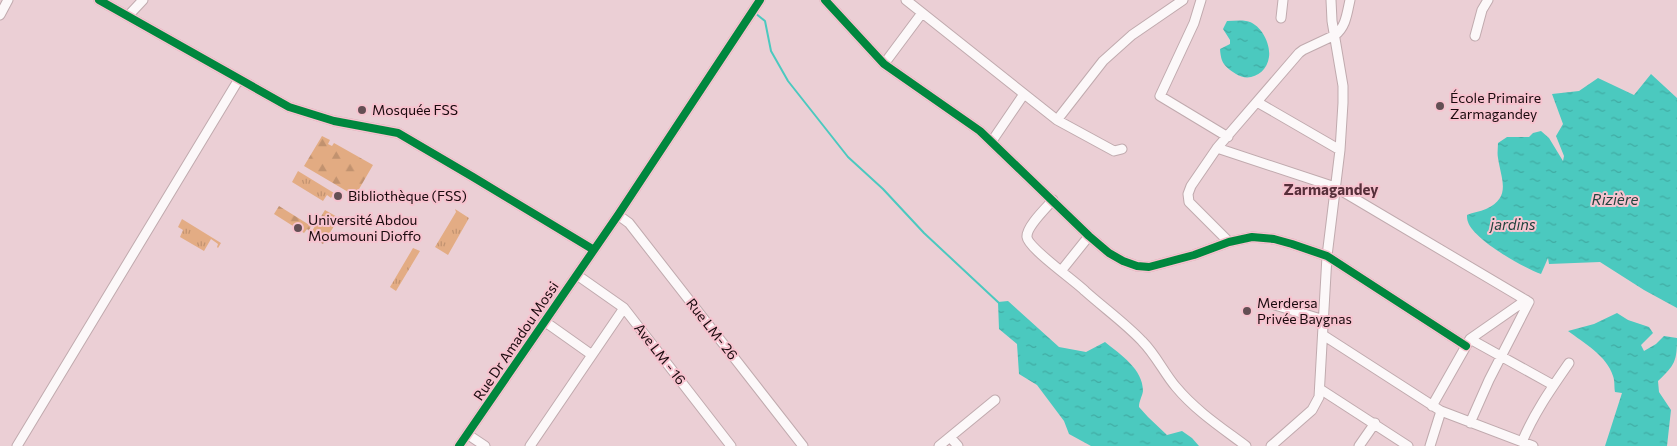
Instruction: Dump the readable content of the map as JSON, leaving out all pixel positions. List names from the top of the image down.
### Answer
{
  "streets": {
    "street": ["Rue LM- 26", "Rue Dr Amadou Mossi", "Ave LM - 16"]
  },
  "crossings": [
    ["Rue LM- 26", "Rue Dr Amadou Mossi"],
    ["Rue Dr Amadou Mossi", "Ave LM - 16"]
  ],
  "districts": ["Zarmagandey"],
  "water": ["Rizière", "jardins"],
  "places": [
    "École Primaire Zarmagandey",
    "Mosquée FSS",
    "Bibliothèque (FSS)",
    "Université Abdou Moumouni Dioffo",
    "Merdersa Privée Baygnas"
  ]
}
